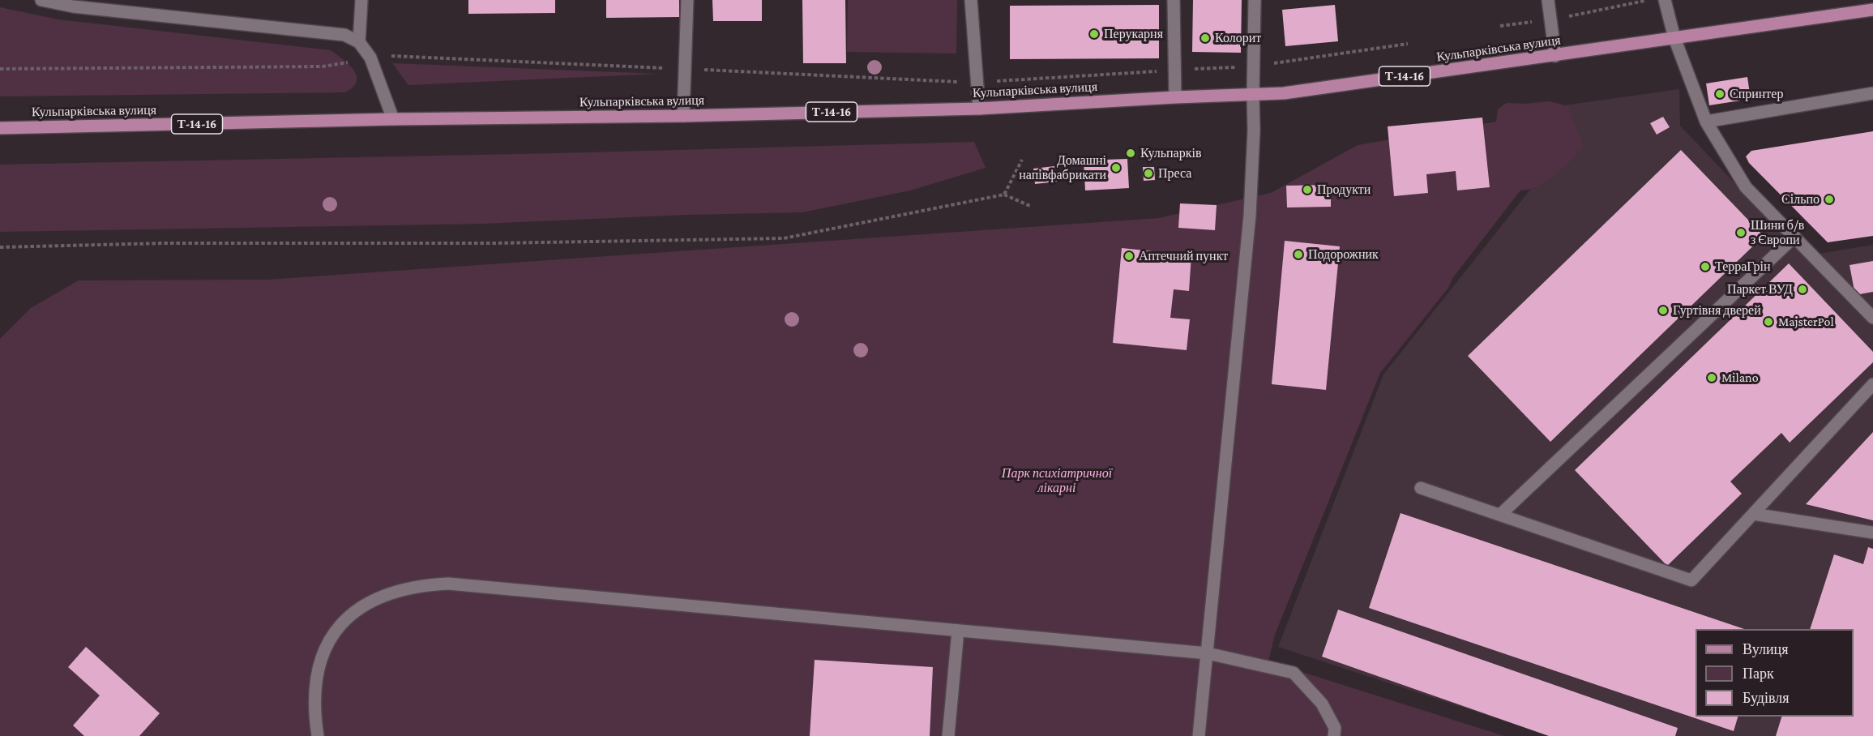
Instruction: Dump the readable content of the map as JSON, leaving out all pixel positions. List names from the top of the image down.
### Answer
{
  "streets": {
    "main road": ["Кульпарківська вулиця", "Т-14-16"]
  },
  "parks": ["Парк психіатричної лікарні"],
  "places": [
    "Перукарня",
    "Колорит",
    "Спринтер",
    "Кульпарків",
    "Домашні напівфабрикати",
    "Преса",
    "Продукти",
    "Сільпо",
    "Шини б/в з Європи",
    "Подорожник",
    "Аптечний пункт",
    "ТерраГрін",
    "Паркет ВУД",
    "Гуртівня дверей",
    "MajsterPol",
    "Milano"
  ],
  "legend": ["Вулиця", "Парк", "Будівля"]
}
